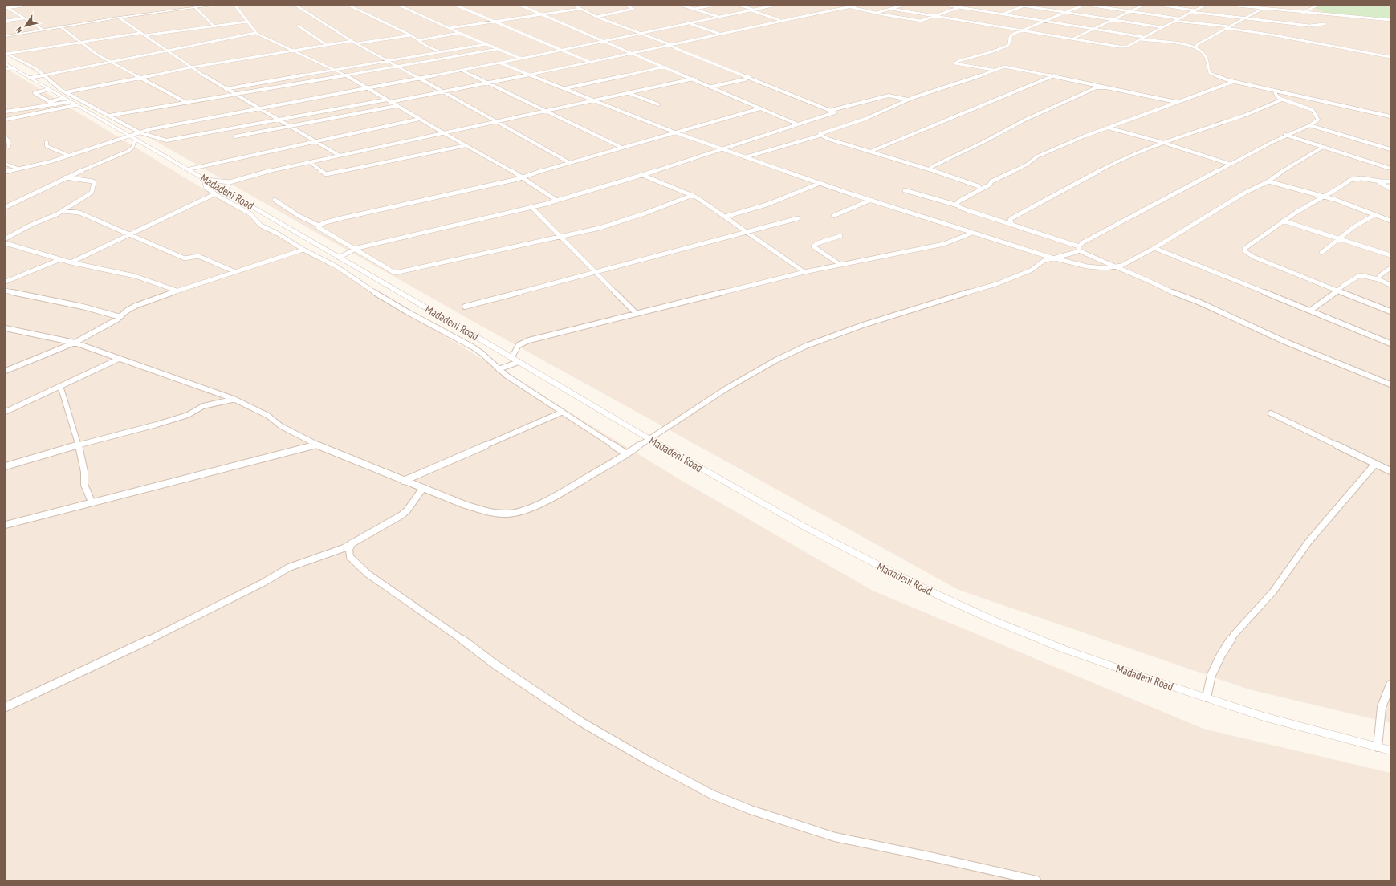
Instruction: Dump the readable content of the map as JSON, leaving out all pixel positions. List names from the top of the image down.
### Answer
{
  "streets": {
    "street": ["Madadeni Road"]
  },
  "north": "bottom left"
}
